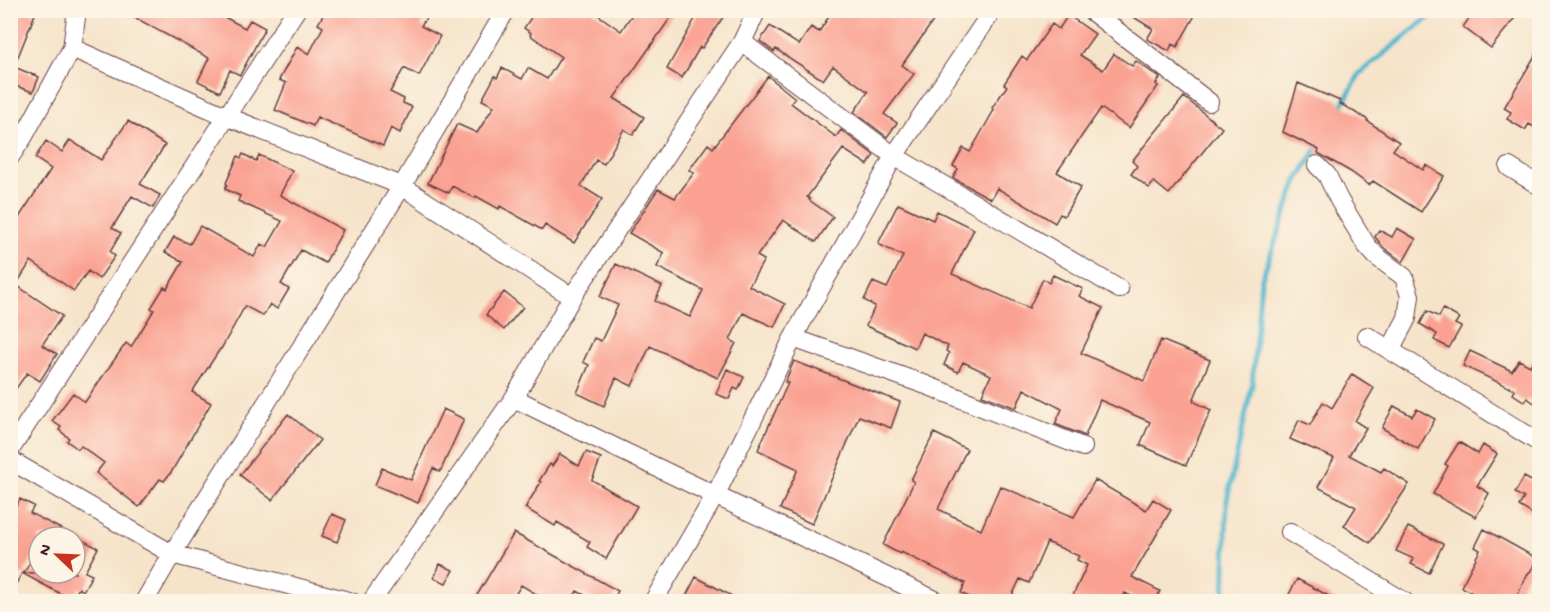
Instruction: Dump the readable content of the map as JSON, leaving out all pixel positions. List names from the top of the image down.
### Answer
{
  "north": "top left"
}
